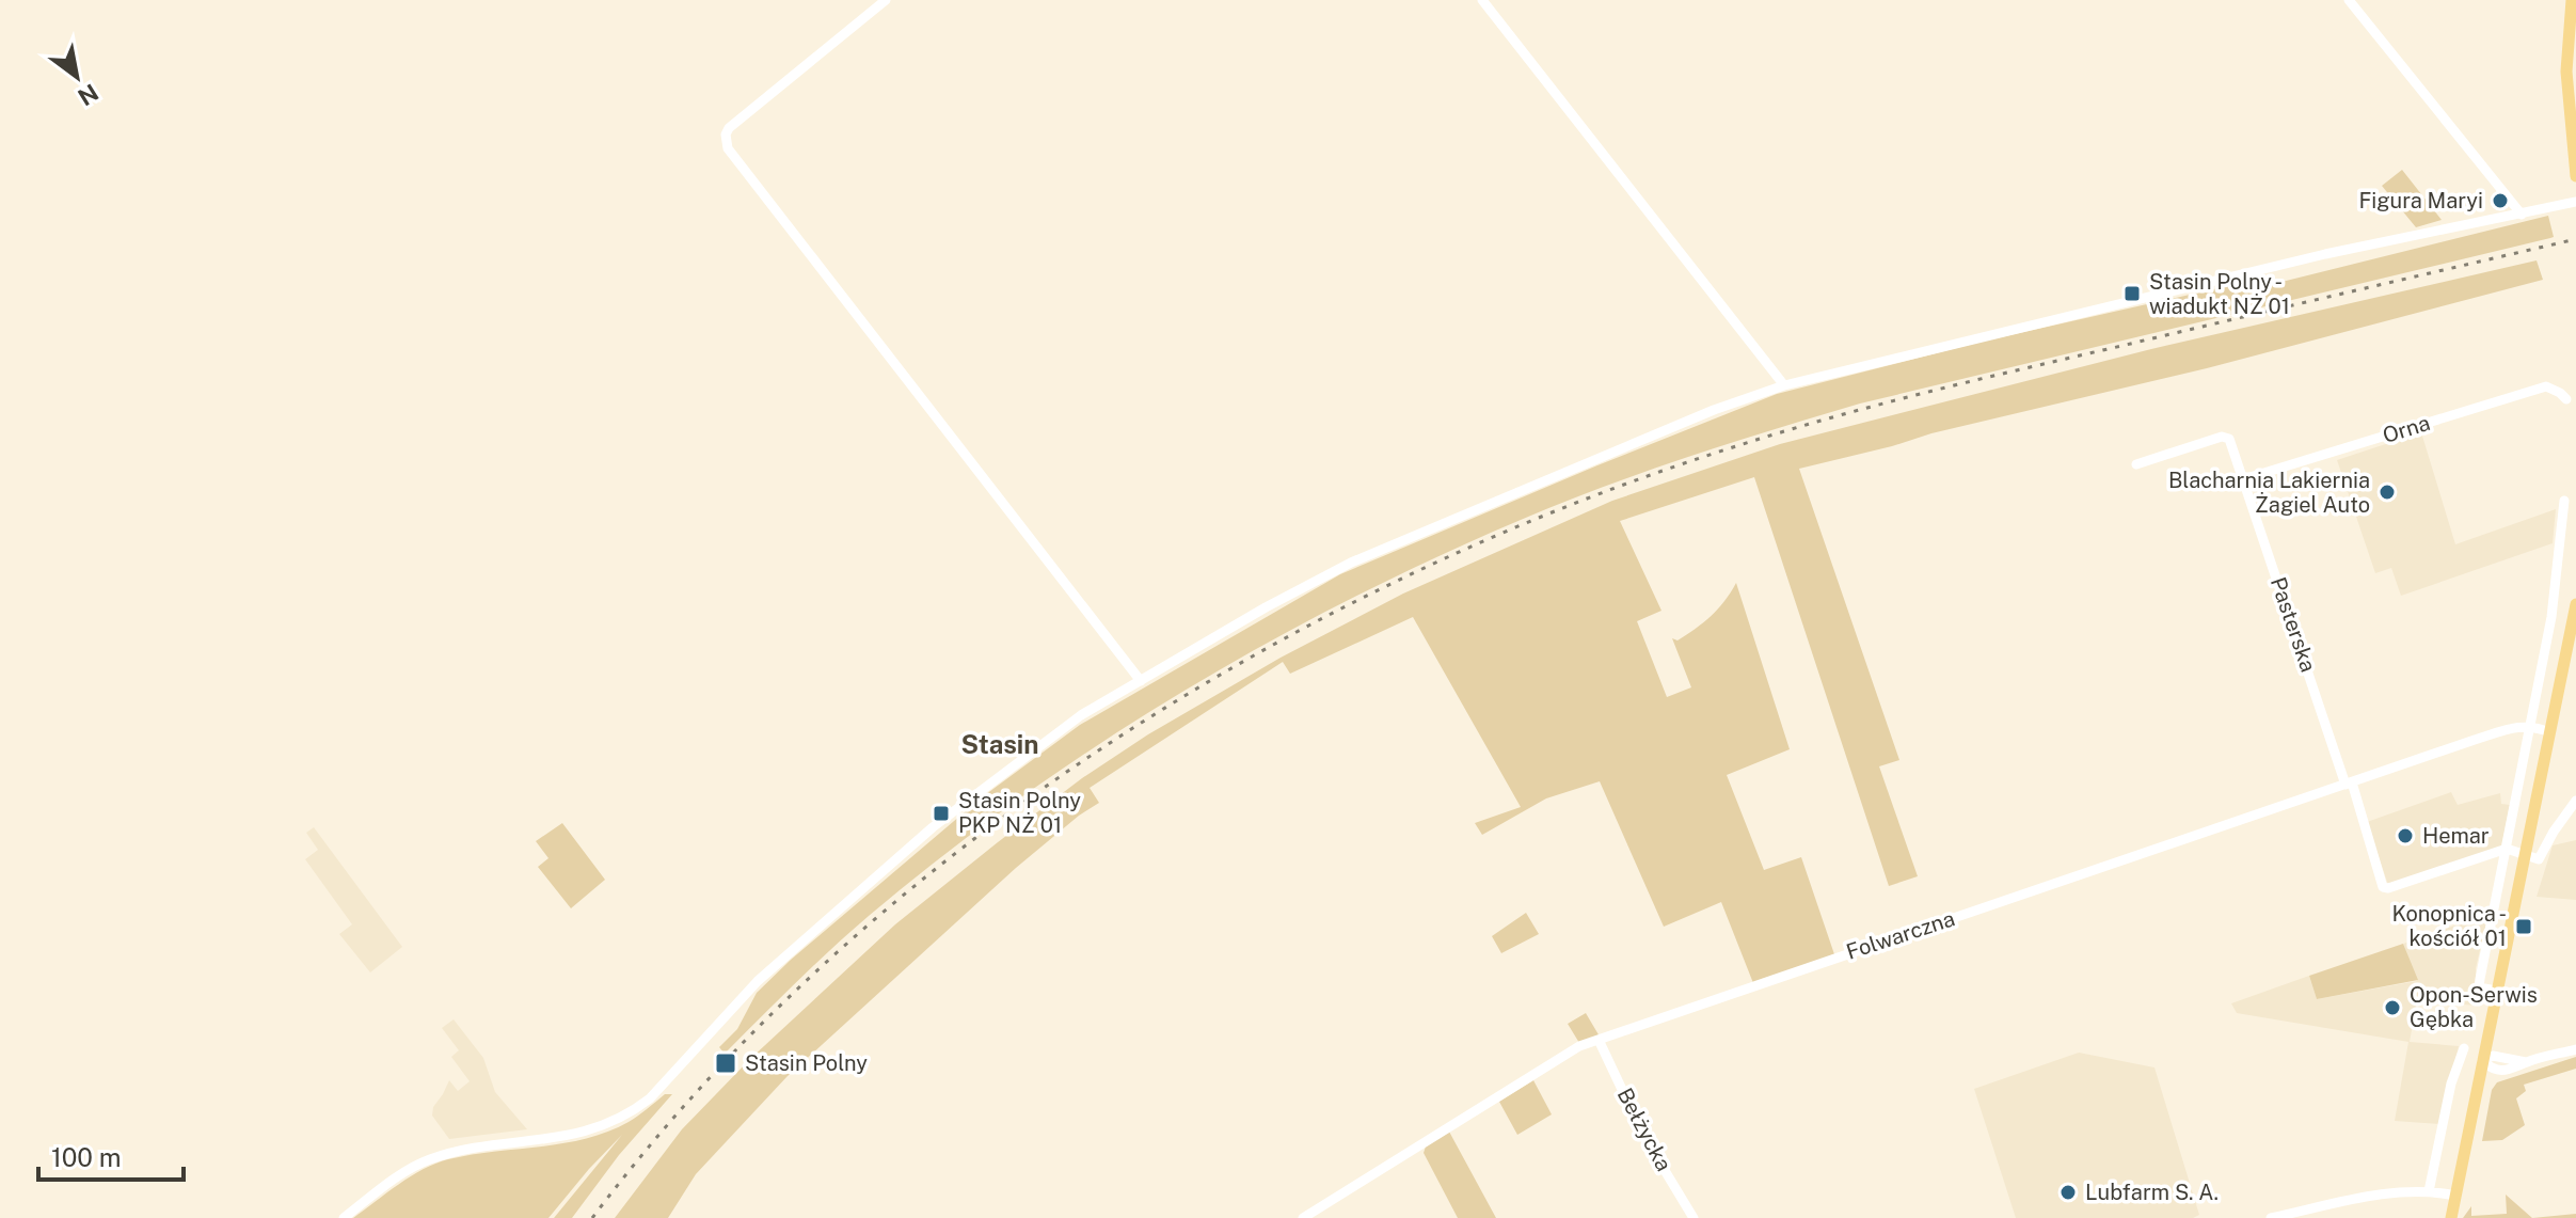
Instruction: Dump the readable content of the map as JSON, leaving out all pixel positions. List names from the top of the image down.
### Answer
{
  "streets": {
    "street": [
      "Orna",
      "Pasterska",
      "Folwarczna",
      "Bełżycka"
    ]
  },
  "crossings": [
    ["Orna", "Pasterska"],
    ["Pasterska", "Folwarczna"],
    ["Folwarczna", "Bełżycka"]
  ],
  "districts": ["Stasin"],
  "places": {
    "other": [
      "Figura Maryi",
      "Blacharnia Lakiernia Żagiel Auto",
      "Hemar",
      "Opon-Serwis Gębka",
      "Lubfarm S. A."
    ],
    "transit": [
      "Stasin Polny - wiadukt NŻ 01",
      "Stasin Polny PKP NŻ 01",
      "Konopnica - kościół 01",
      "Stasin Polny"
    ]
  },
  "scale_bar": "100 m",
  "north": "bottom right"
}
